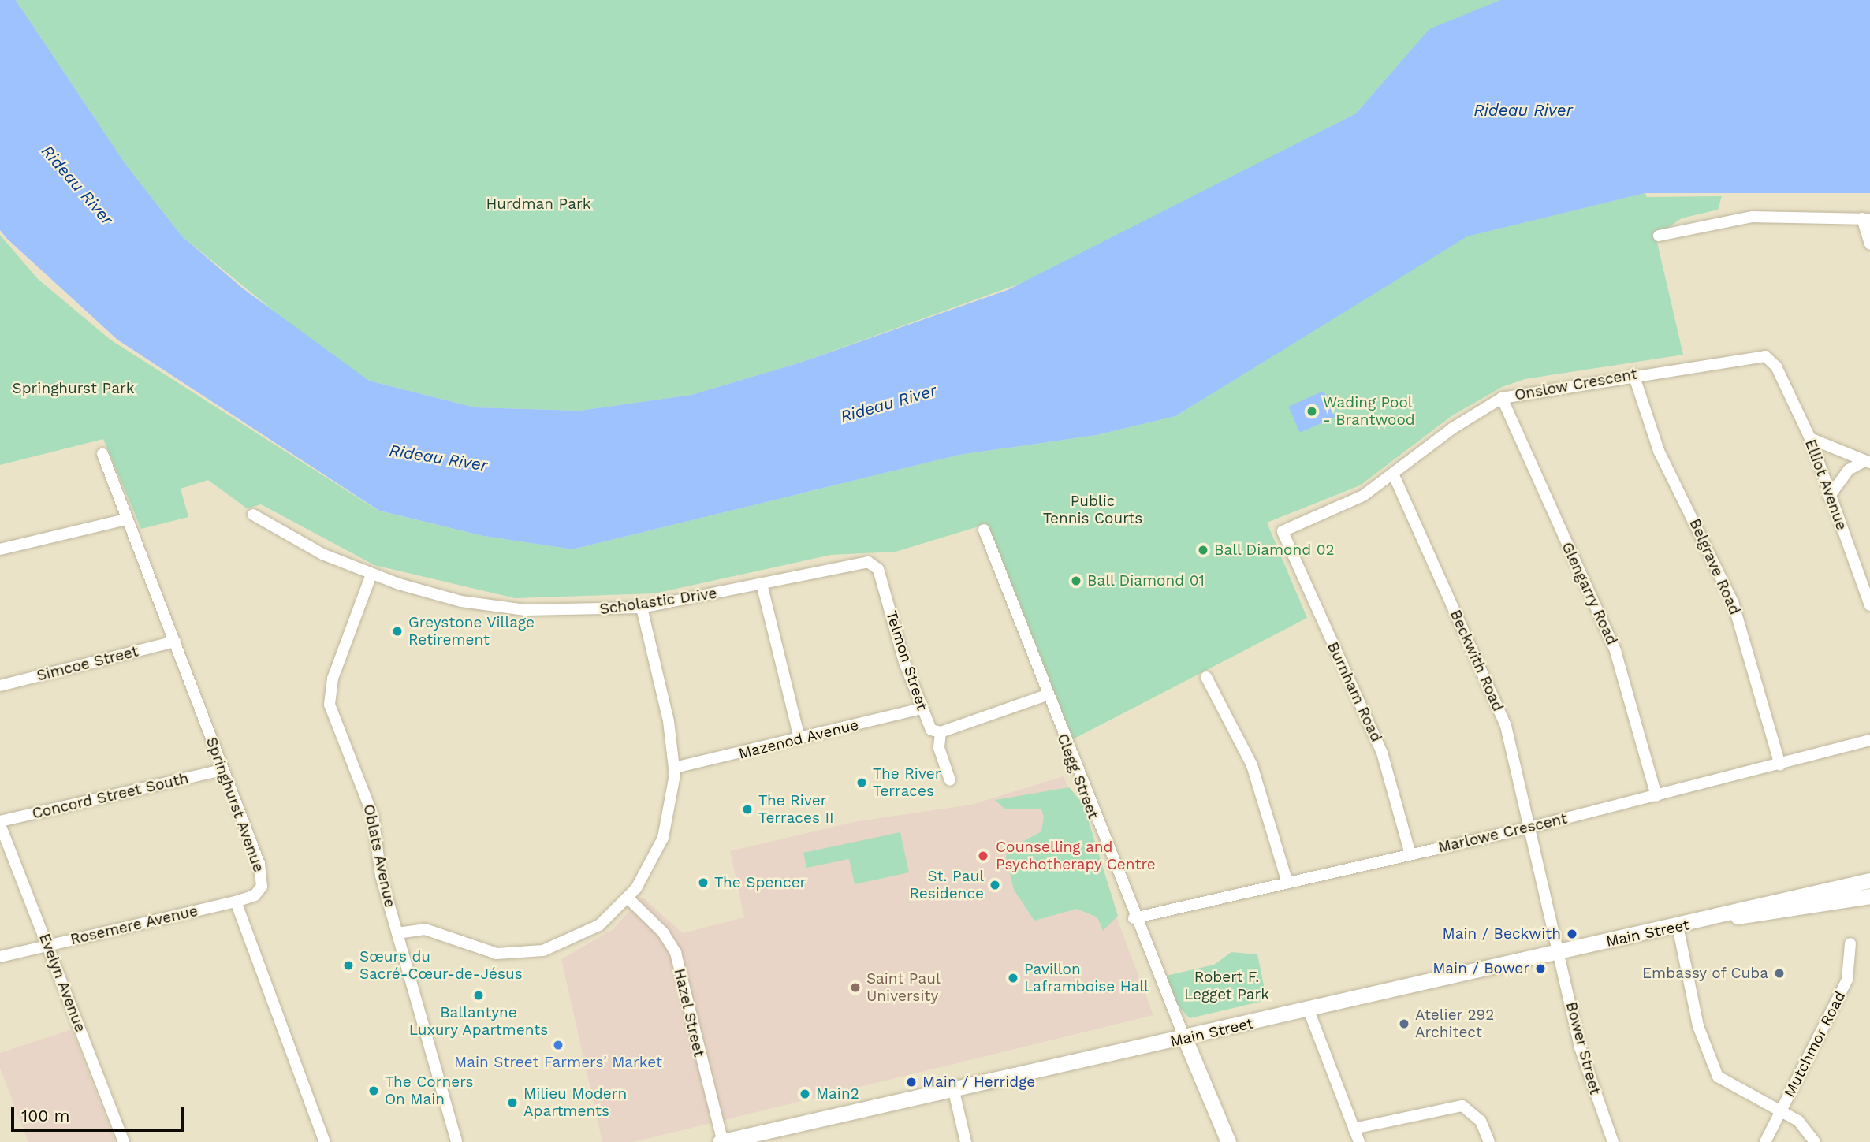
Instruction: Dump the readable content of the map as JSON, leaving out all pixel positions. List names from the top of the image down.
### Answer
{
  "streets": {
    "main road": ["Clegg Street", "Main Street"],
    "street": [
      "Onslow Crescent",
      "Elliot Avenue",
      "Belgrave Road",
      "Glengarry Road",
      "Scholastic Drive",
      "Telmon Street",
      "Beckwith Road",
      "Simcoe Street",
      "Burnham Road",
      "Mazenod Avenue",
      "Concord Street South",
      "Springhurst Avenue",
      "Marlowe Crescent",
      "Oblats Avenue",
      "Rosemere Avenue",
      "Evelyn Avenue",
      "Hazel Street",
      "Mutchmor Road",
      "Bower Street"
    ]
  },
  "crossings": [
    ["Onslow Crescent", "Elliot Avenue"],
    ["Onslow Crescent", "Belgrave Road"],
    ["Onslow Crescent", "Glengarry Road"],
    ["Onslow Crescent", "Beckwith Road"],
    ["Onslow Crescent", "Burnham Road"],
    ["Belgrave Road", "Marlowe Crescent"],
    ["Glengarry Road", "Marlowe Crescent"],
    ["Scholastic Drive", "Telmon Street"],
    ["Scholastic Drive", "Oblats Avenue"],
    ["Telmon Street", "Mazenod Avenue"],
    ["Beckwith Road", "Marlowe Crescent"],
    ["Beckwith Road", "Main Street"],
    ["Beckwith Road", "Bower Street"],
    ["Simcoe Street", "Springhurst Avenue"],
    ["Burnham Road", "Marlowe Crescent"],
    ["Clegg Street", "Marlowe Crescent"],
    ["Clegg Street", "Main Street"],
    ["Concord Street South", "Springhurst Avenue"],
    ["Concord Street South", "Evelyn Avenue"],
    ["Springhurst Avenue", "Rosemere Avenue"],
    ["Rosemere Avenue", "Evelyn Avenue"],
    ["Main Street", "Hazel Street"],
    ["Main Street", "Bower Street"]
  ],
  "water": ["Rideau River"],
  "parks": [
    "Hurdman Park",
    "Springhurst Park",
    "Public Tennis Courts",
    "Robert F. Legget Park"
  ],
  "places": [
    "Wading Pool - Brantwood",
    "Ball Diamond 02",
    "Ball Diamond 01",
    "Greystone Village Retirement",
    "The River Terraces",
    "The River Terraces II",
    "Counselling and Psychotherapy Centre",
    "The Spencer",
    "St. Paul Residence",
    "Main / Beckwith",
    "Sœurs du Sacré-Cœur-de-Jésus",
    "Main / Bower",
    "Embassy of Cuba",
    "Pavillon Laframboise Hall",
    "Saint Paul University",
    "Ballantyne Luxury Apartments",
    "Atelier 292 Architect",
    "Main Street Farmers' Market",
    "Main / Herridge",
    "The Corners On Main",
    "Main2",
    "Milieu Modern Apartments"
  ],
  "scale_bar": "100 m"
}
